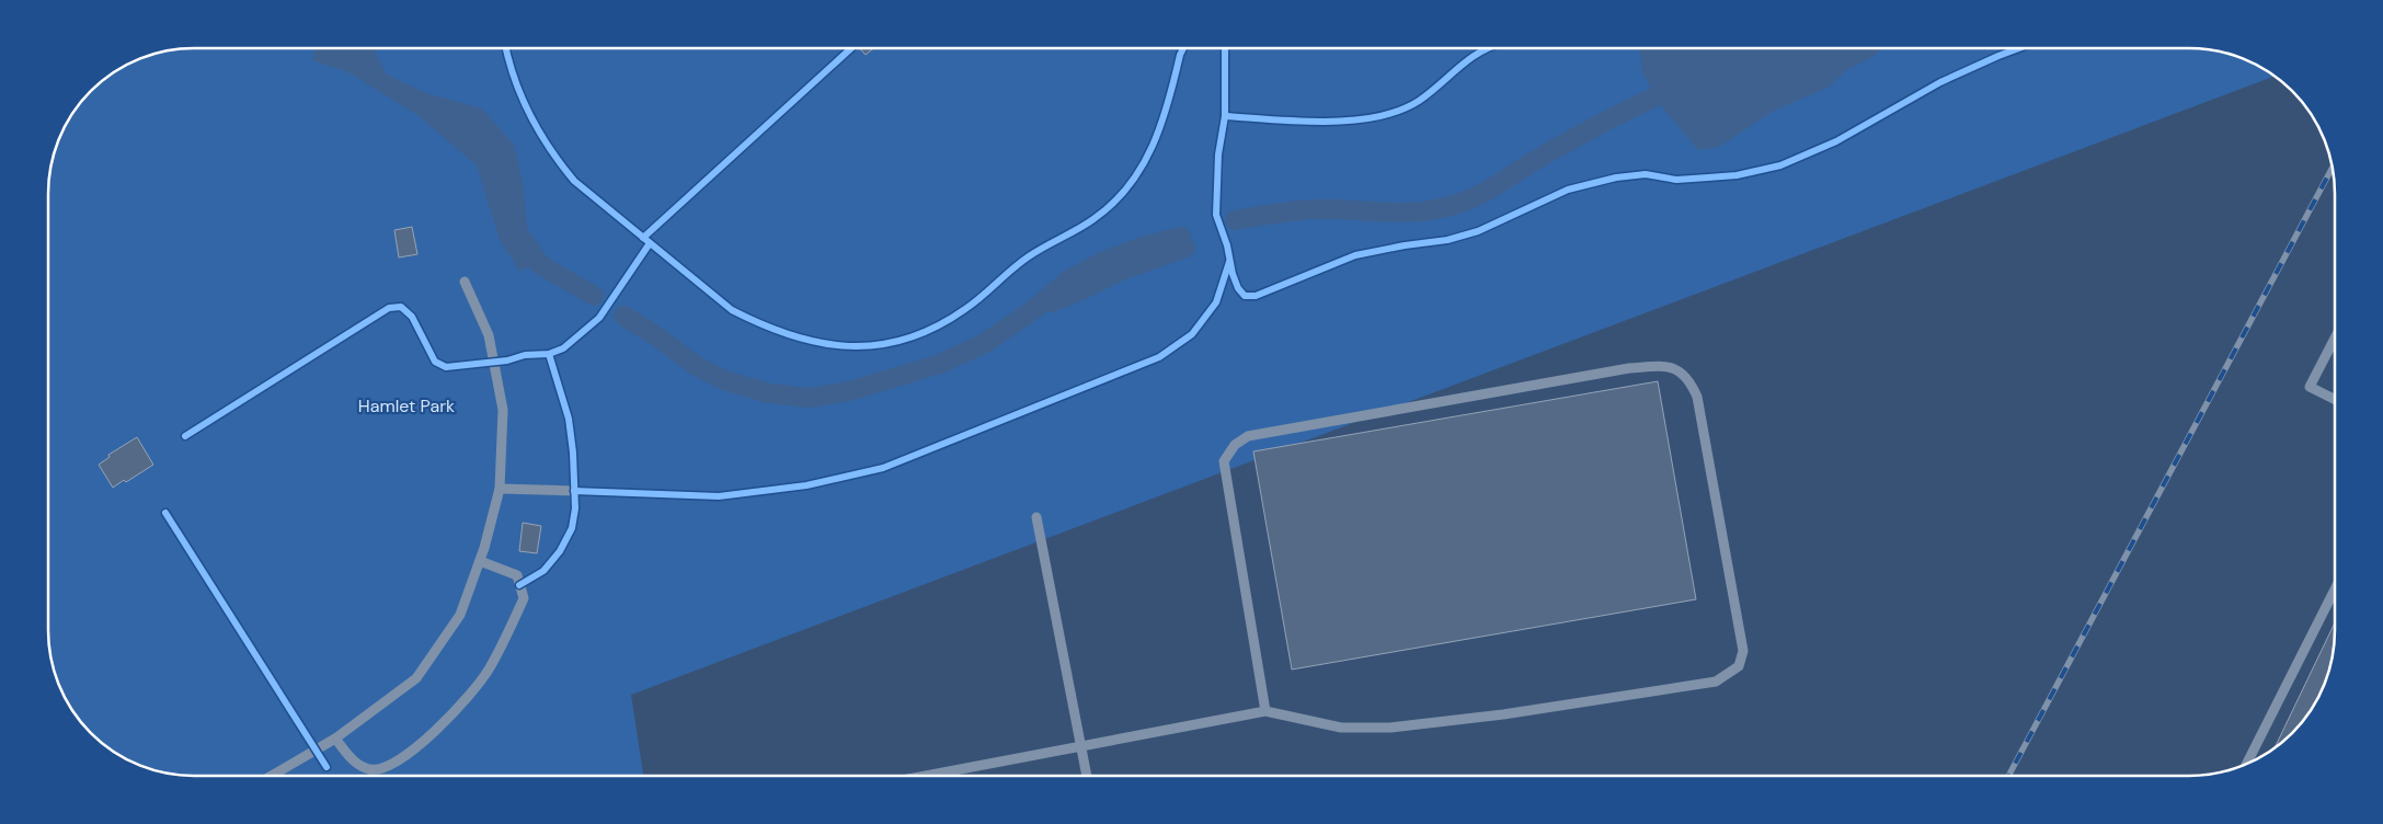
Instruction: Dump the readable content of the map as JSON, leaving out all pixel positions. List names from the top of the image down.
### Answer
{
  "parks": ["Hamlet Park"]
}
